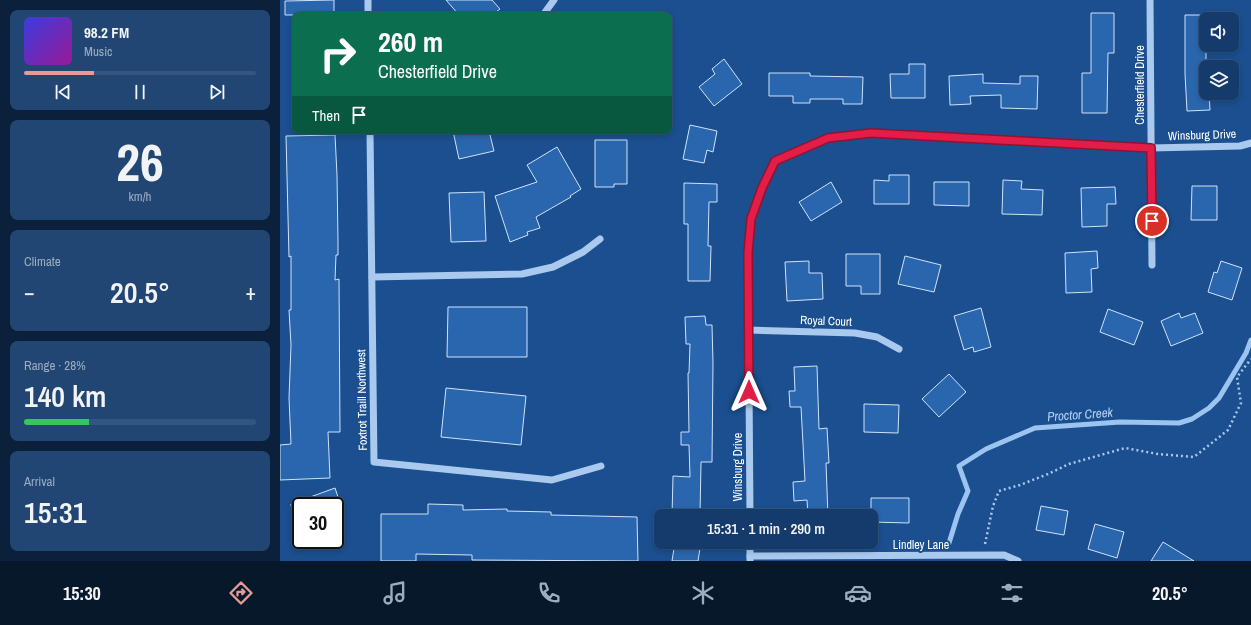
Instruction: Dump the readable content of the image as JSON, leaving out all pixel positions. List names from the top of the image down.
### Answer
{
  "streets": {
    "street": [
      "Chesterfield Drive",
      "Winsburg Drive",
      "Royal Court",
      "Foxtrot Traill Northwest",
      "Lindley Lane"
    ]
  },
  "crossings": [
    ["Chesterfield Drive", "Winsburg Drive"],
    ["Winsburg Drive", "Royal Court"]
  ],
  "water": ["Proctor Creek"],
  "page": {
    "turn": ["260 m", "Chesterfield Drive"],
    "song": ["98.2 FM", "Music"],
    "then": "Then",
    "tile": [
      ["26", "km/h"],
      "Climate",
      ["Range · 28%", "140 km"],
      ["Arrival", "15:31"]
    ],
    "heat": ["−", "20.5°", "+"],
    "limit": "30",
    "trip": "15:31 · 1 min · 290 m",
    "tabs": ["15:30", "20.5°"]
  }
}
